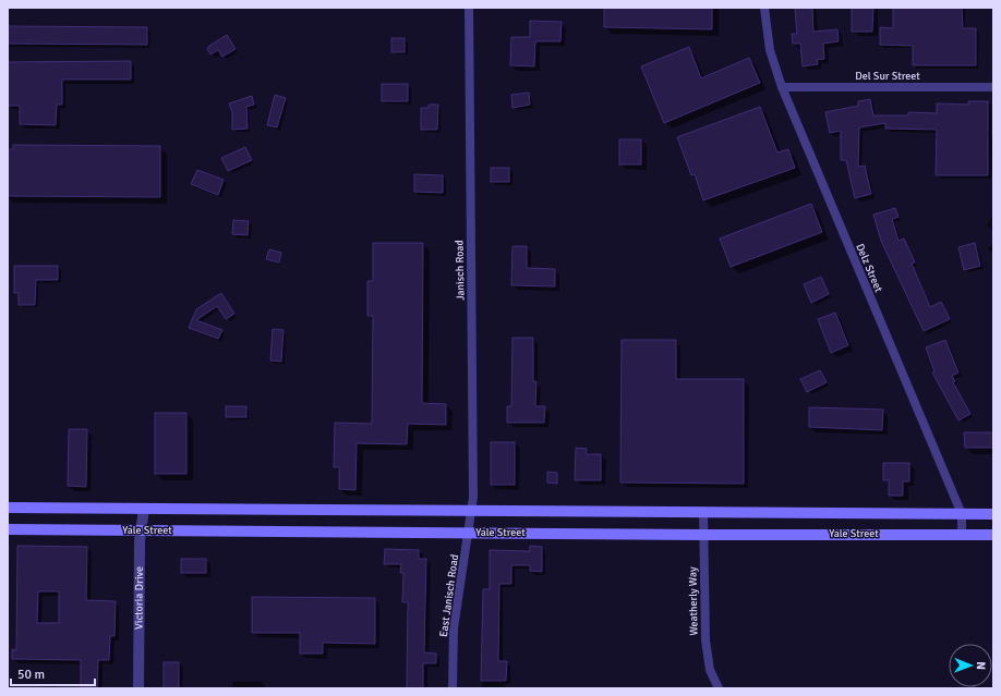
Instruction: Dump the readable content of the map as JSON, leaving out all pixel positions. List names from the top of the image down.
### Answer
{
  "streets": {
    "main road": ["Yale Street"],
    "street": [
      "Del Sur Street",
      "Delz Street",
      "Janisch Road",
      "East Janisch Road",
      "Victoria Drive",
      "Weatherly Way"
    ]
  },
  "crossings": [
    ["Del Sur Street", "Delz Street"],
    ["Delz Street", "Yale Street"],
    ["Janisch Road", "Yale Street"],
    ["Janisch Road", "East Janisch Road"],
    ["Yale Street", "East Janisch Road"],
    ["Yale Street", "Victoria Drive"],
    ["Yale Street", "Weatherly Way"]
  ],
  "scale_bar": "50 m",
  "north": "right"
}
